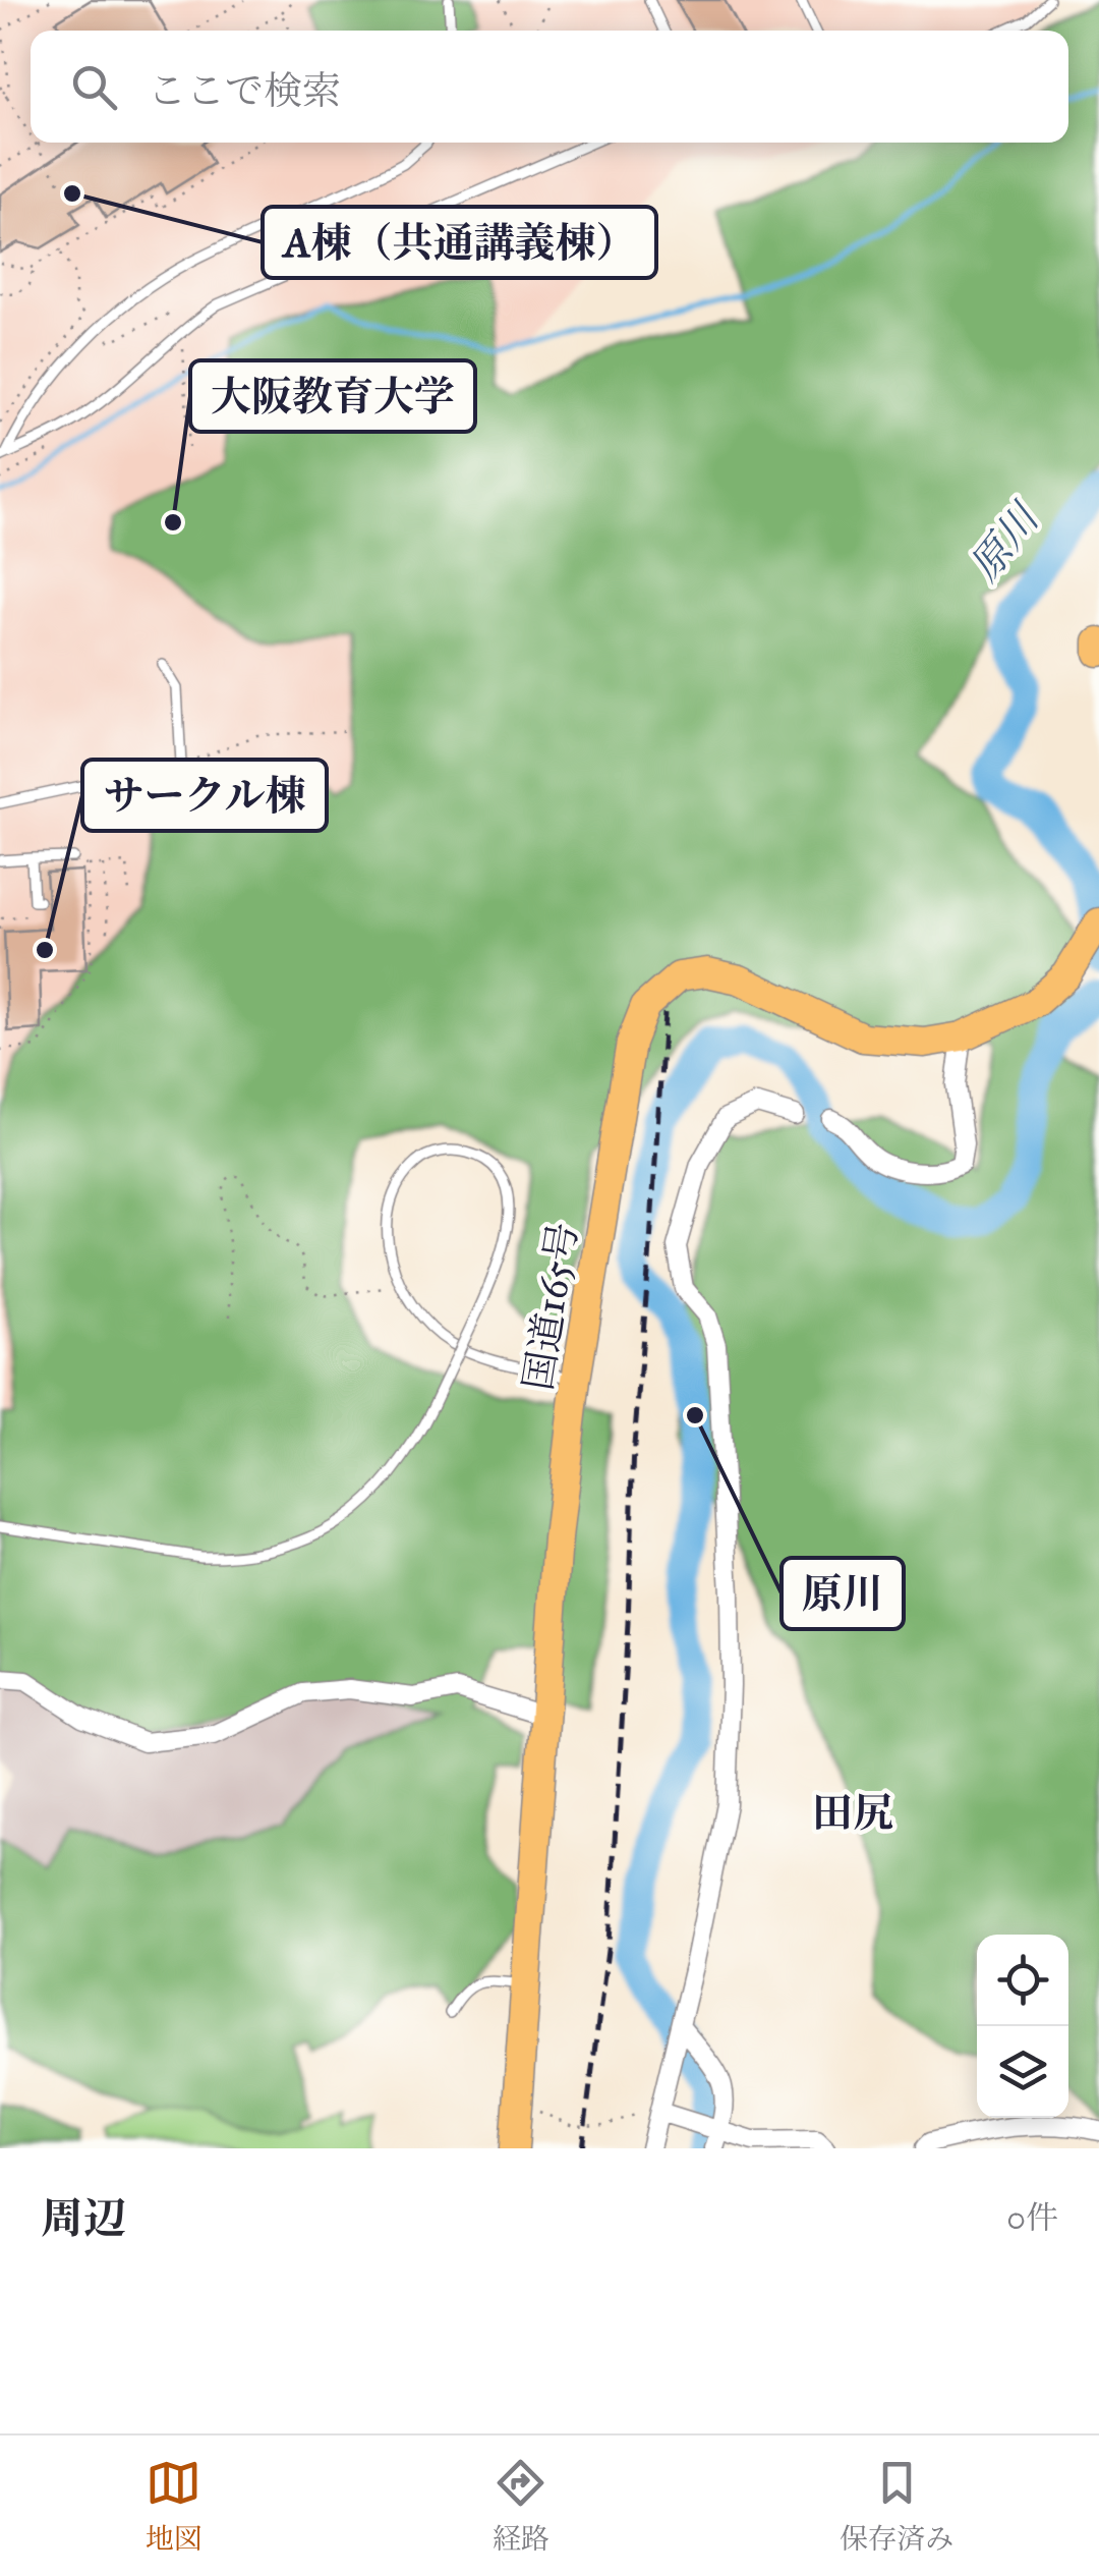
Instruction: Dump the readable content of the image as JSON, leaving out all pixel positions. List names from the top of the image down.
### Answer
{
  "streets": {
    "highway": ["国道165号"]
  },
  "districts": ["田尻"],
  "water": ["原川"],
  "places": [
    "A棟（共通講義棟）",
    "大阪教育大学",
    "サークル棟",
    "原川"
  ],
  "page": {
    "search": "ここで検索",
    "heading": ["周辺", "0件"],
    "nav": ["地図", "経路", "保存済み"]
  }
}
